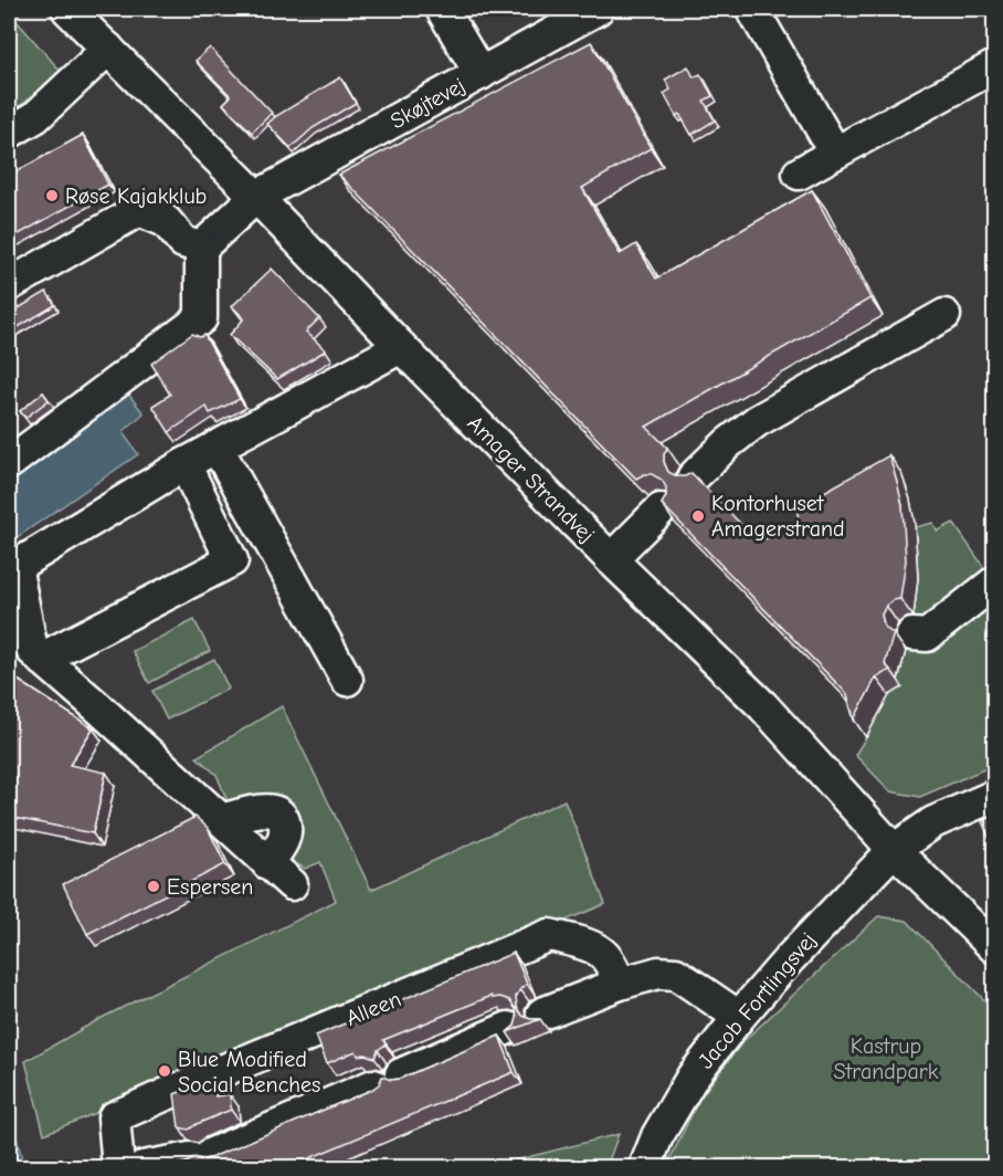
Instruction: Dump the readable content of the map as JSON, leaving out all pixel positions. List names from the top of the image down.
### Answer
{
  "streets": {
    "street": [
      "Skøjtevej",
      "Amager Strandvej",
      "Jacob Fortlingsvej",
      "Alleen"
    ]
  },
  "crossings": [
    ["Skøjtevej", "Amager Strandvej"],
    ["Amager Strandvej", "Jacob Fortlingsvej"]
  ],
  "parks": ["Kastrup Strandpark"],
  "places": [
    "Røse Kajakklub",
    "Kontorhuset Amagerstrand",
    "Espersen",
    "Blue Modified Social Benches"
  ]
}
